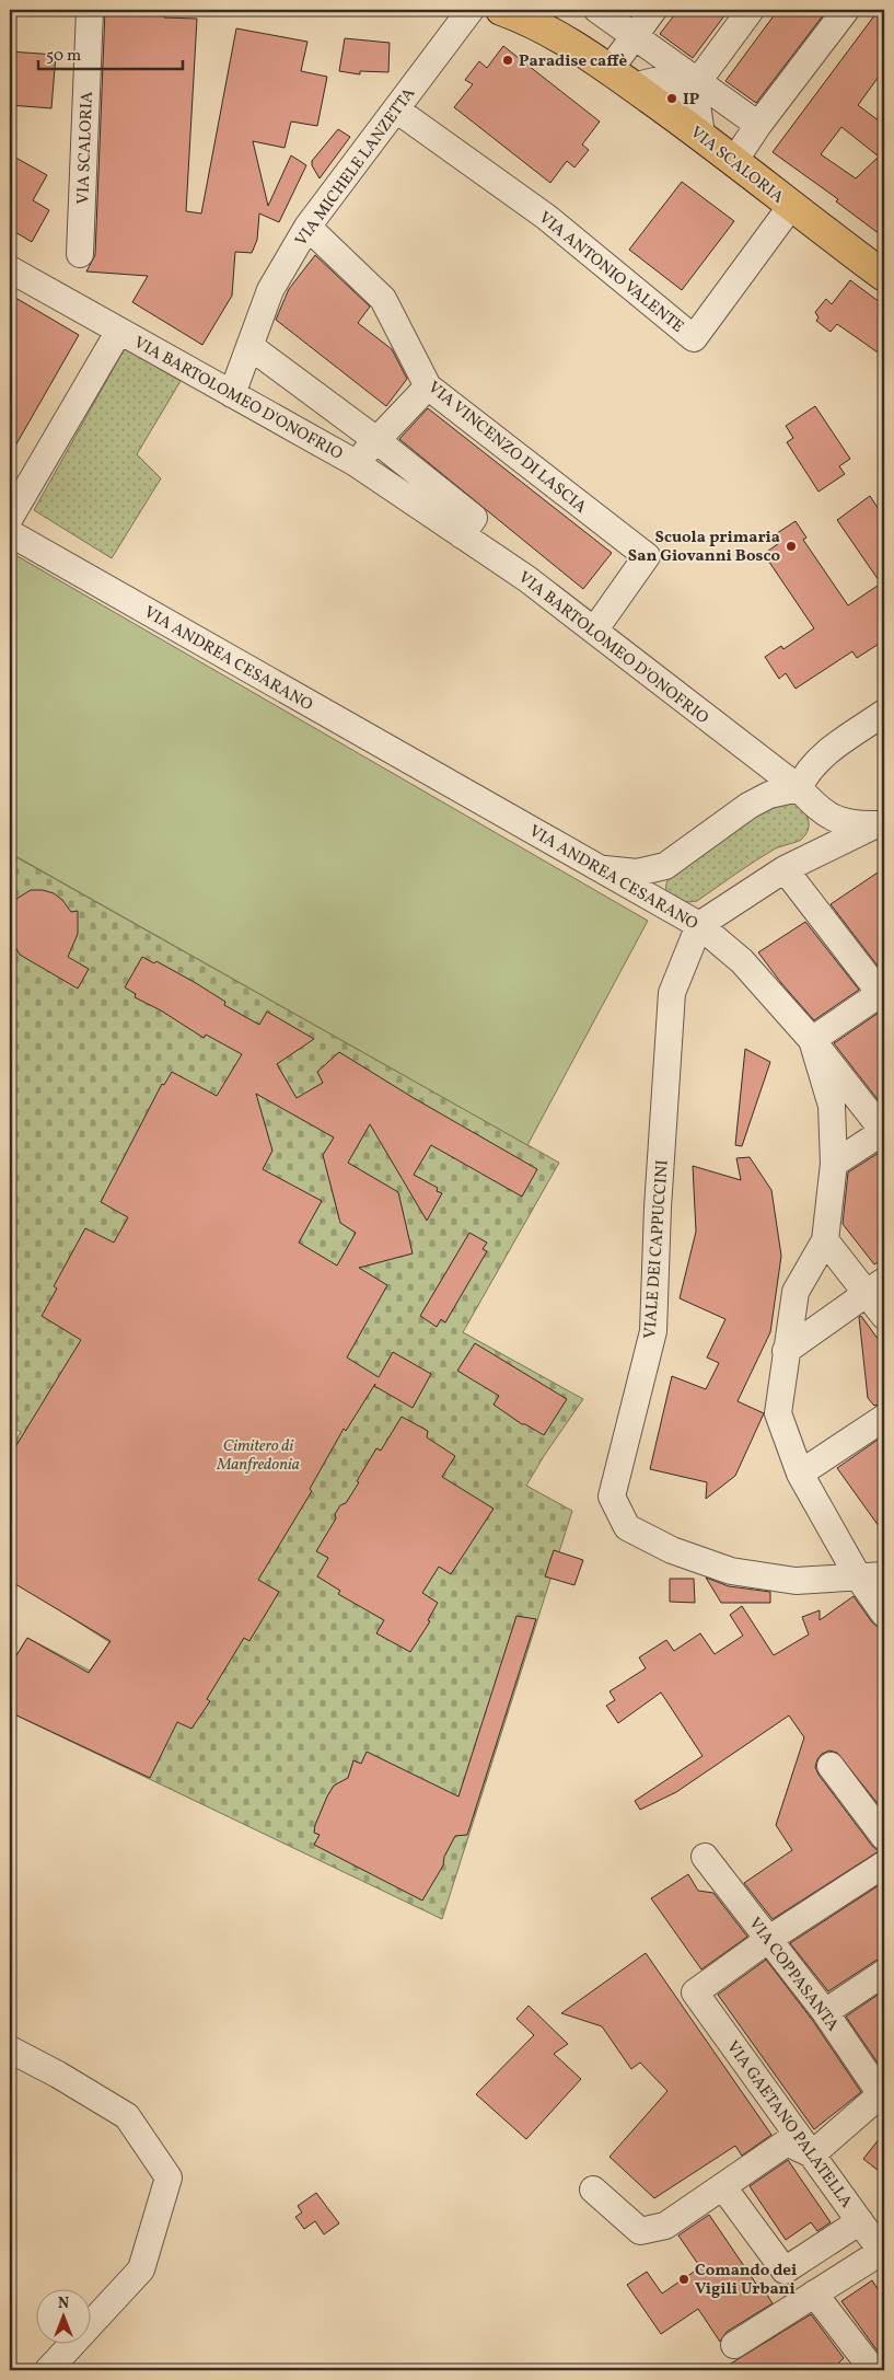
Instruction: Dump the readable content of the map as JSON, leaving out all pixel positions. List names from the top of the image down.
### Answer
{
  "streets": {
    "main road": ["VIA SCALORIA"],
    "street": [
      "VIA MICHELE LANZETTA",
      "VIA ANTONIO VALENTE",
      "VIA BARTOLOMEO D'ONOFRIO",
      "VIA VINCENZO DI LASCIA",
      "VIA ANDREA CESARANO",
      "VIALE DEI CAPPUCCINI",
      "VIA COPPASANTA",
      "VIA GAETANO PALATELLA"
    ]
  },
  "crossings": [
    ["VIA SCALORIA", "VIA ANTONIO VALENTE"],
    ["VIA MICHELE LANZETTA", "VIA ANTONIO VALENTE"],
    ["VIA MICHELE LANZETTA", "VIA BARTOLOMEO D'ONOFRIO"],
    ["VIA MICHELE LANZETTA", "VIA VINCENZO DI LASCIA"],
    ["VIA BARTOLOMEO D'ONOFRIO", "VIA VINCENZO DI LASCIA"],
    ["VIA ANDREA CESARANO", "VIALE DEI CAPPUCCINI"],
    ["VIA COPPASANTA", "VIA GAETANO PALATELLA"]
  ],
  "parks": ["Cimitero di Manfredonia"],
  "places": [
    "Paradise caffè",
    "IP",
    "Scuola primaria San Giovanni Bosco",
    "Comando dei Vigili Urbani"
  ],
  "scale_bar": "50 m",
  "north": "top"
}
